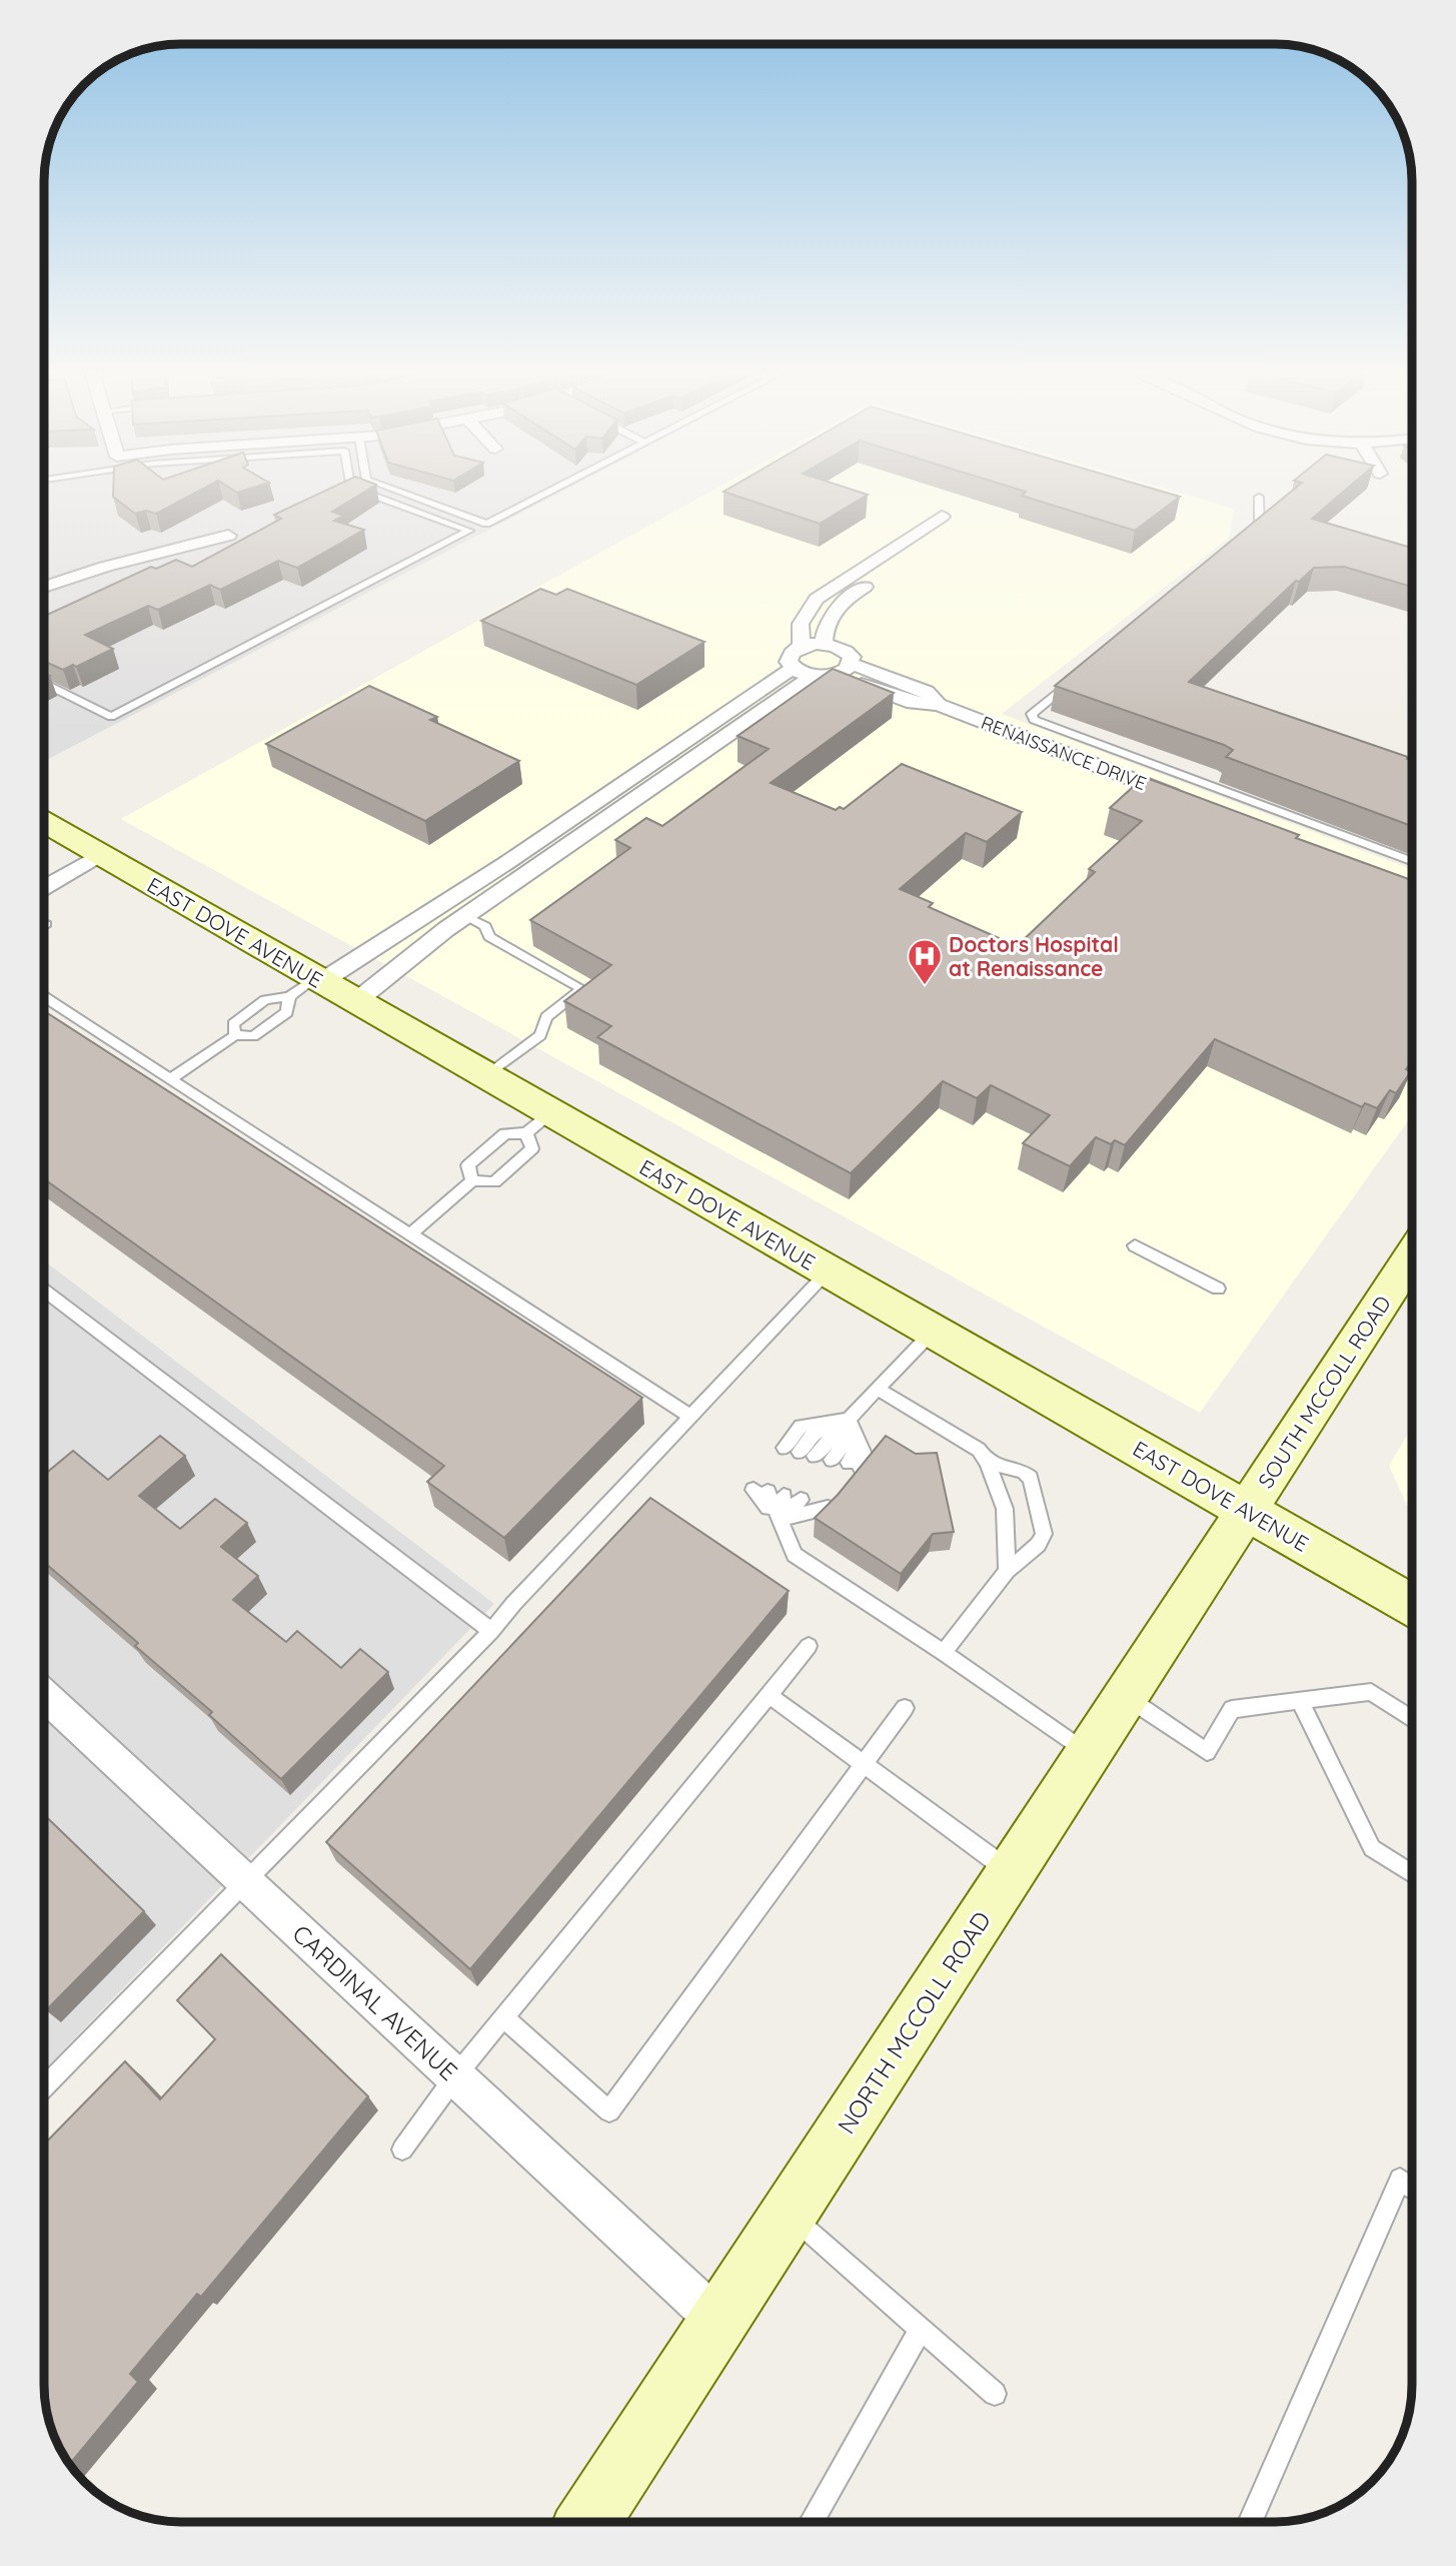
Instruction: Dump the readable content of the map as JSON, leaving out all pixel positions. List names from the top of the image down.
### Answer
{
  "streets": {
    "main road": ["EAST DOVE AVENUE", "SOUTH MCCOLL ROAD", "NORTH MCCOLL ROAD"],
    "street": ["RENAISSANCE DRIVE", "CARDINAL AVENUE"]
  },
  "crossings": [
    ["EAST DOVE AVENUE", "SOUTH MCCOLL ROAD"],
    ["EAST DOVE AVENUE", "NORTH MCCOLL ROAD"],
    ["SOUTH MCCOLL ROAD", "NORTH MCCOLL ROAD"],
    ["CARDINAL AVENUE", "NORTH MCCOLL ROAD"]
  ],
  "places": {
    "hospital": ["Doctors Hospital at Renaissance"]
  }
}
